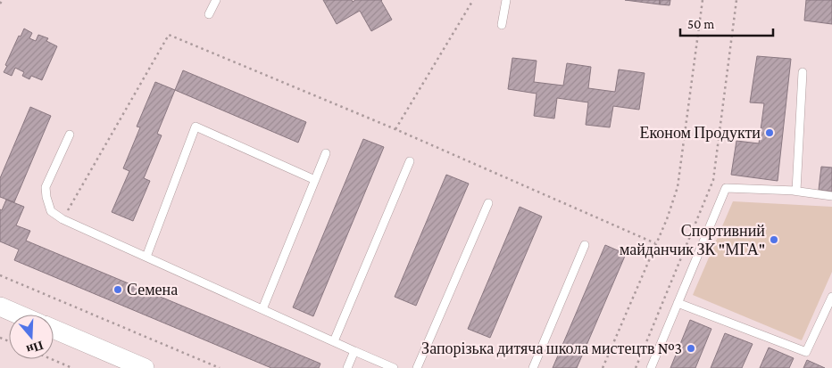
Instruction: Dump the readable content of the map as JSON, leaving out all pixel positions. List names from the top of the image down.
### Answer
{
  "places": [
    "Економ Продукти",
    "Спортивний майданчик ЗК \"МГА\"",
    "Семена",
    "Запорізька дитяча школа мистецтв №3"
  ],
  "scale_bar": "50 m",
  "north": "bottom"
}
